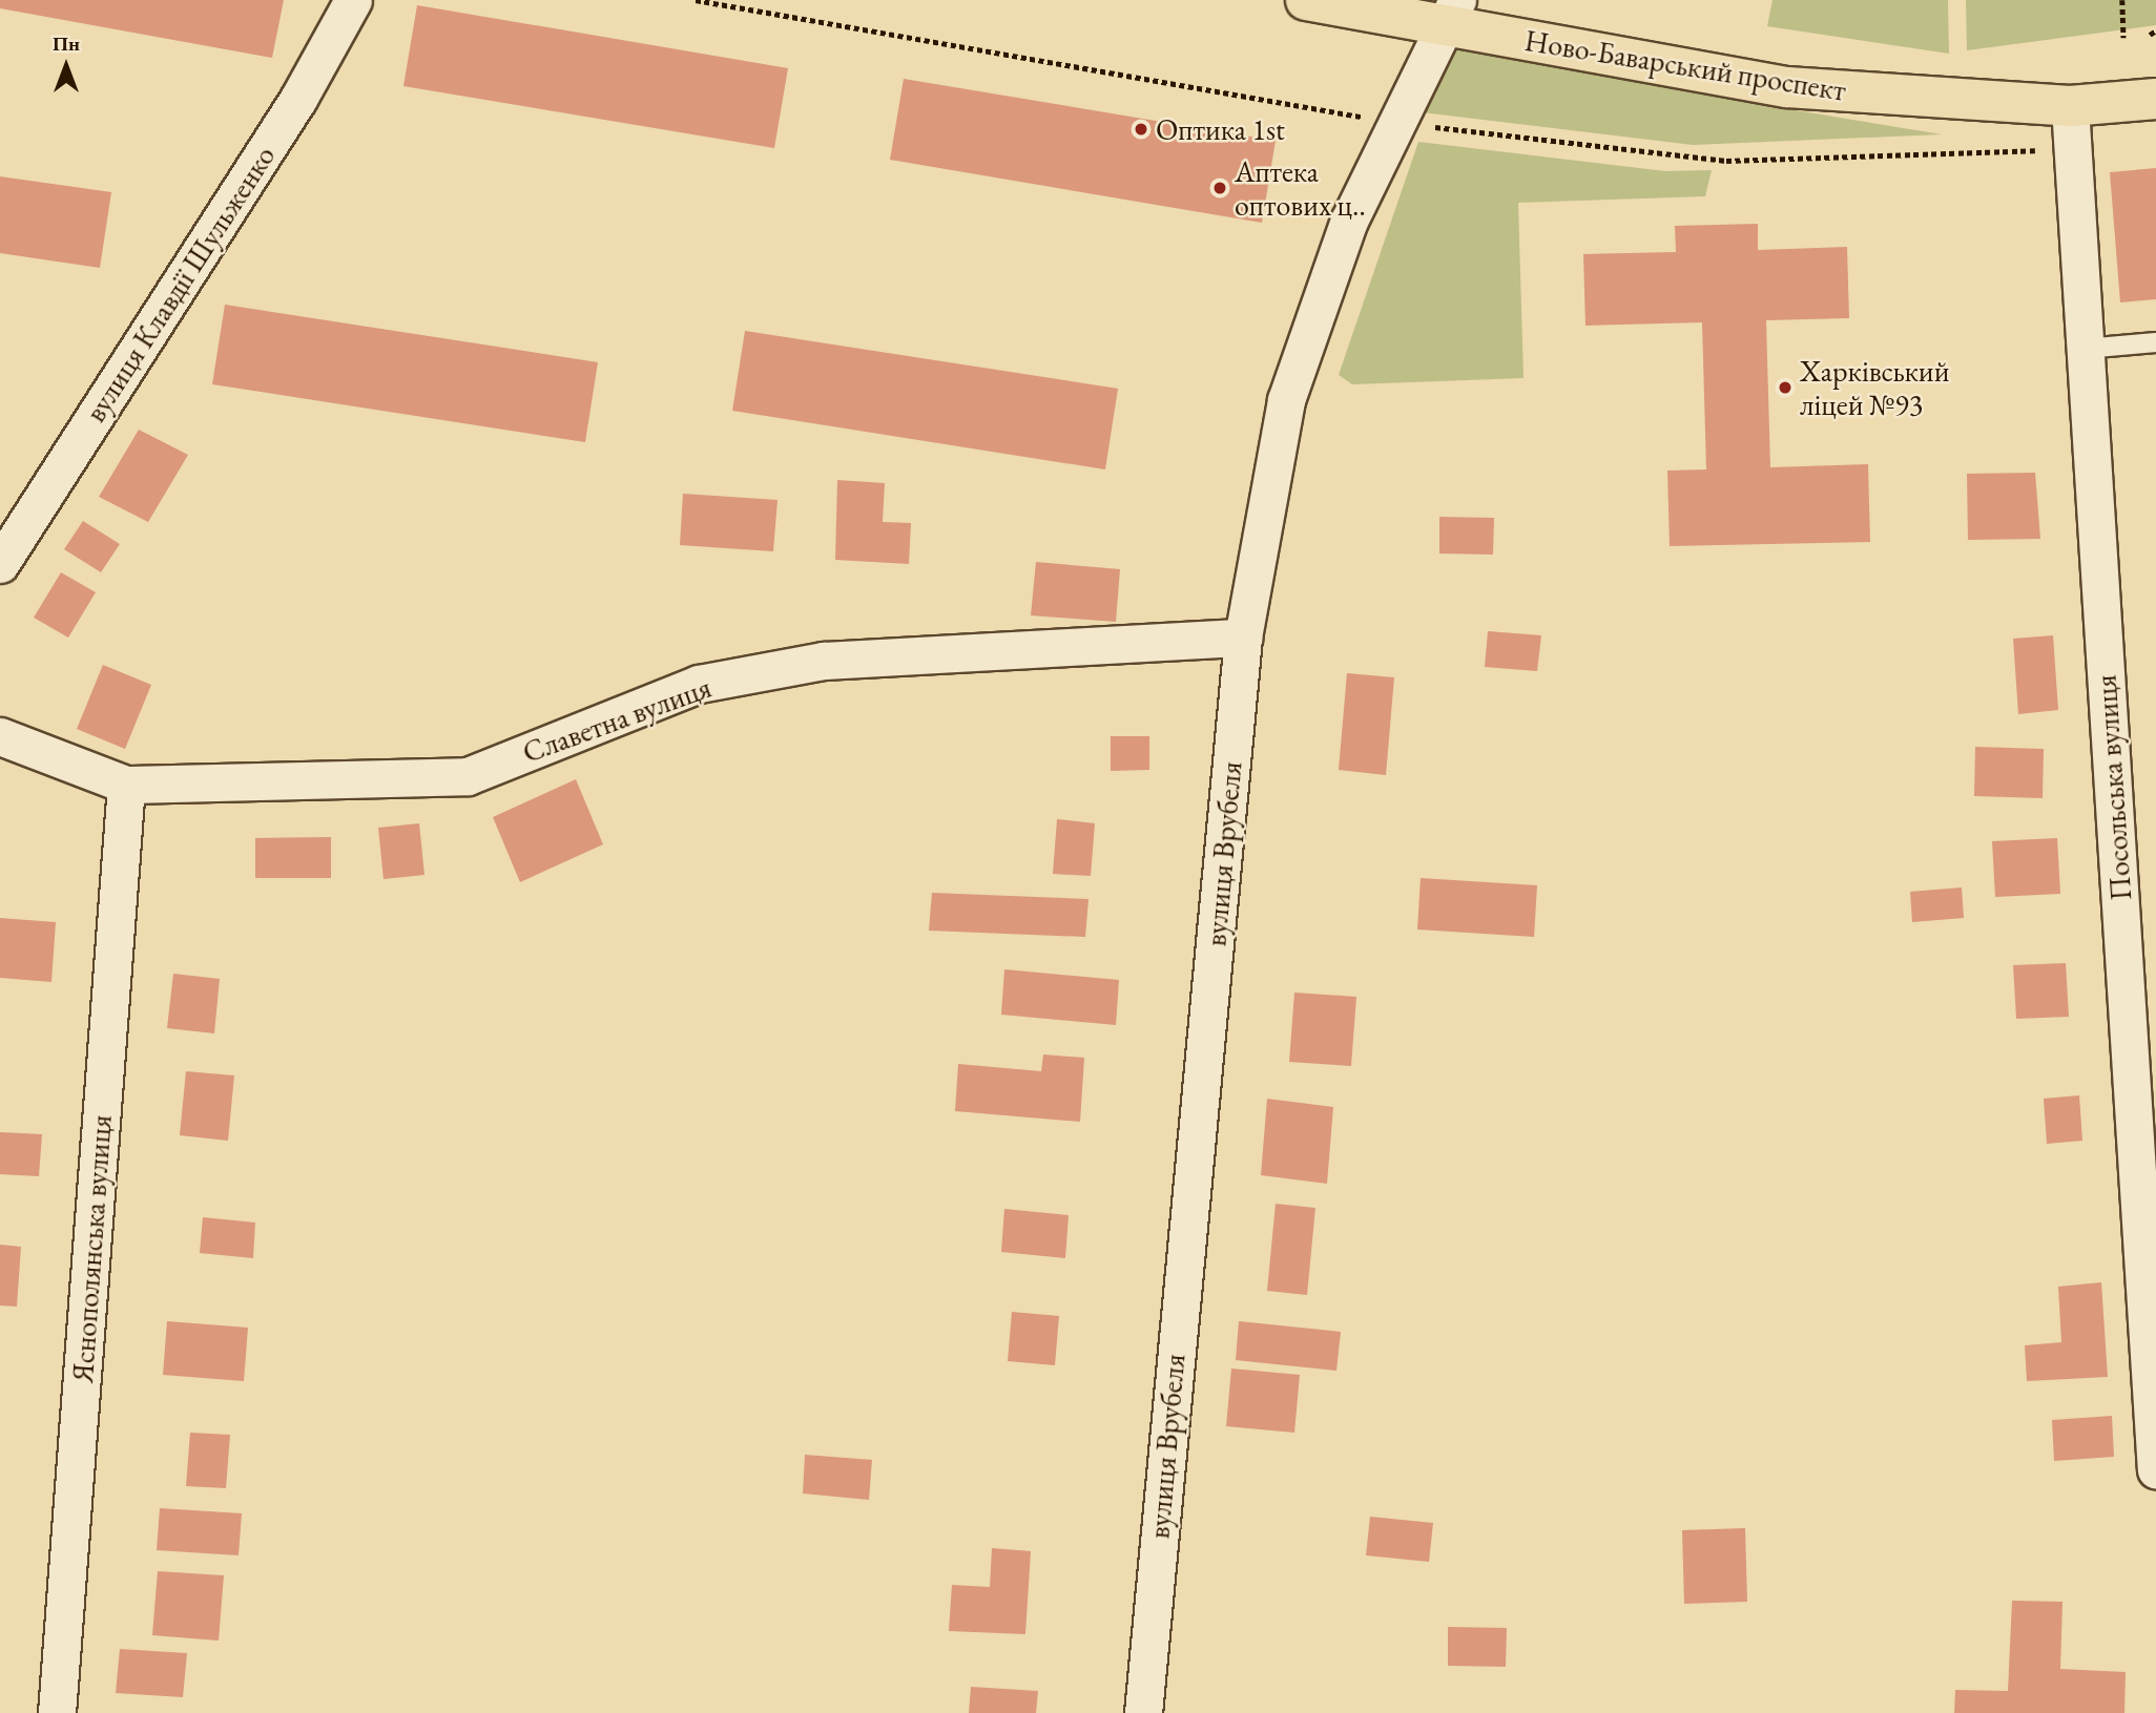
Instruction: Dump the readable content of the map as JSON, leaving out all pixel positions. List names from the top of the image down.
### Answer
{
  "streets": {
    "main road": ["Ново-Баварський проспект"],
    "street": [
      "вулиця Клавдії Шульженко",
      "Славетна вулиця",
      "Посольська вулиця",
      "вулиця Врубеля",
      "Яснополянська вулиця"
    ]
  },
  "crossings": [
    ["Ново-Баварський проспект", "Посольська вулиця"],
    ["Ново-Баварський проспект", "вулиця Врубеля"],
    ["Славетна вулиця", "вулиця Врубеля"],
    ["Славетна вулиця", "Яснополянська вулиця"]
  ],
  "places": ["Оптика 1st", "Аптека оптових ц‥", "Харківський ліцей №93"],
  "north": "top"
}
